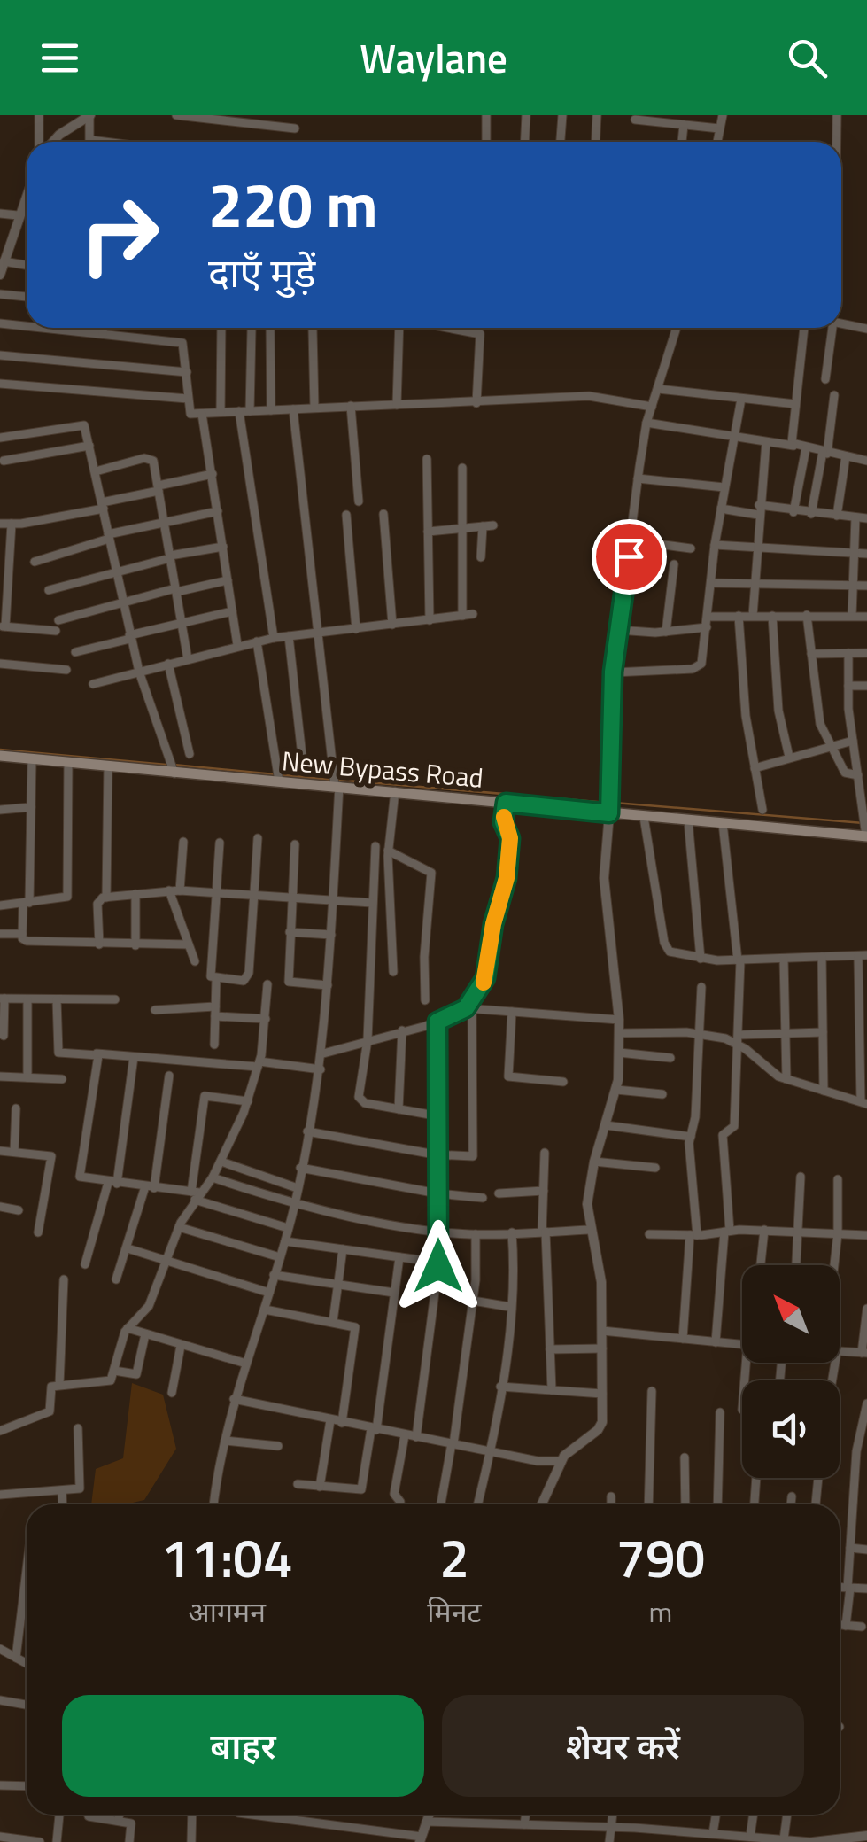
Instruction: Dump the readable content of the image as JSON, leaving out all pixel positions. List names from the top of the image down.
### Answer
{
  "streets": {
    "main road": ["New Bypass Road"]
  },
  "north": "top left",
  "page": {
    "header": "Waylane",
    "turn": ["220 m", "दाएँ मुड़ें"],
    "eta": [
      "11:04",
      "आगमन",
      "2",
      "मिनट",
      "790",
      "m"
    ],
    "buttons": ["बाहर", "शेयर करें"]
  }
}
